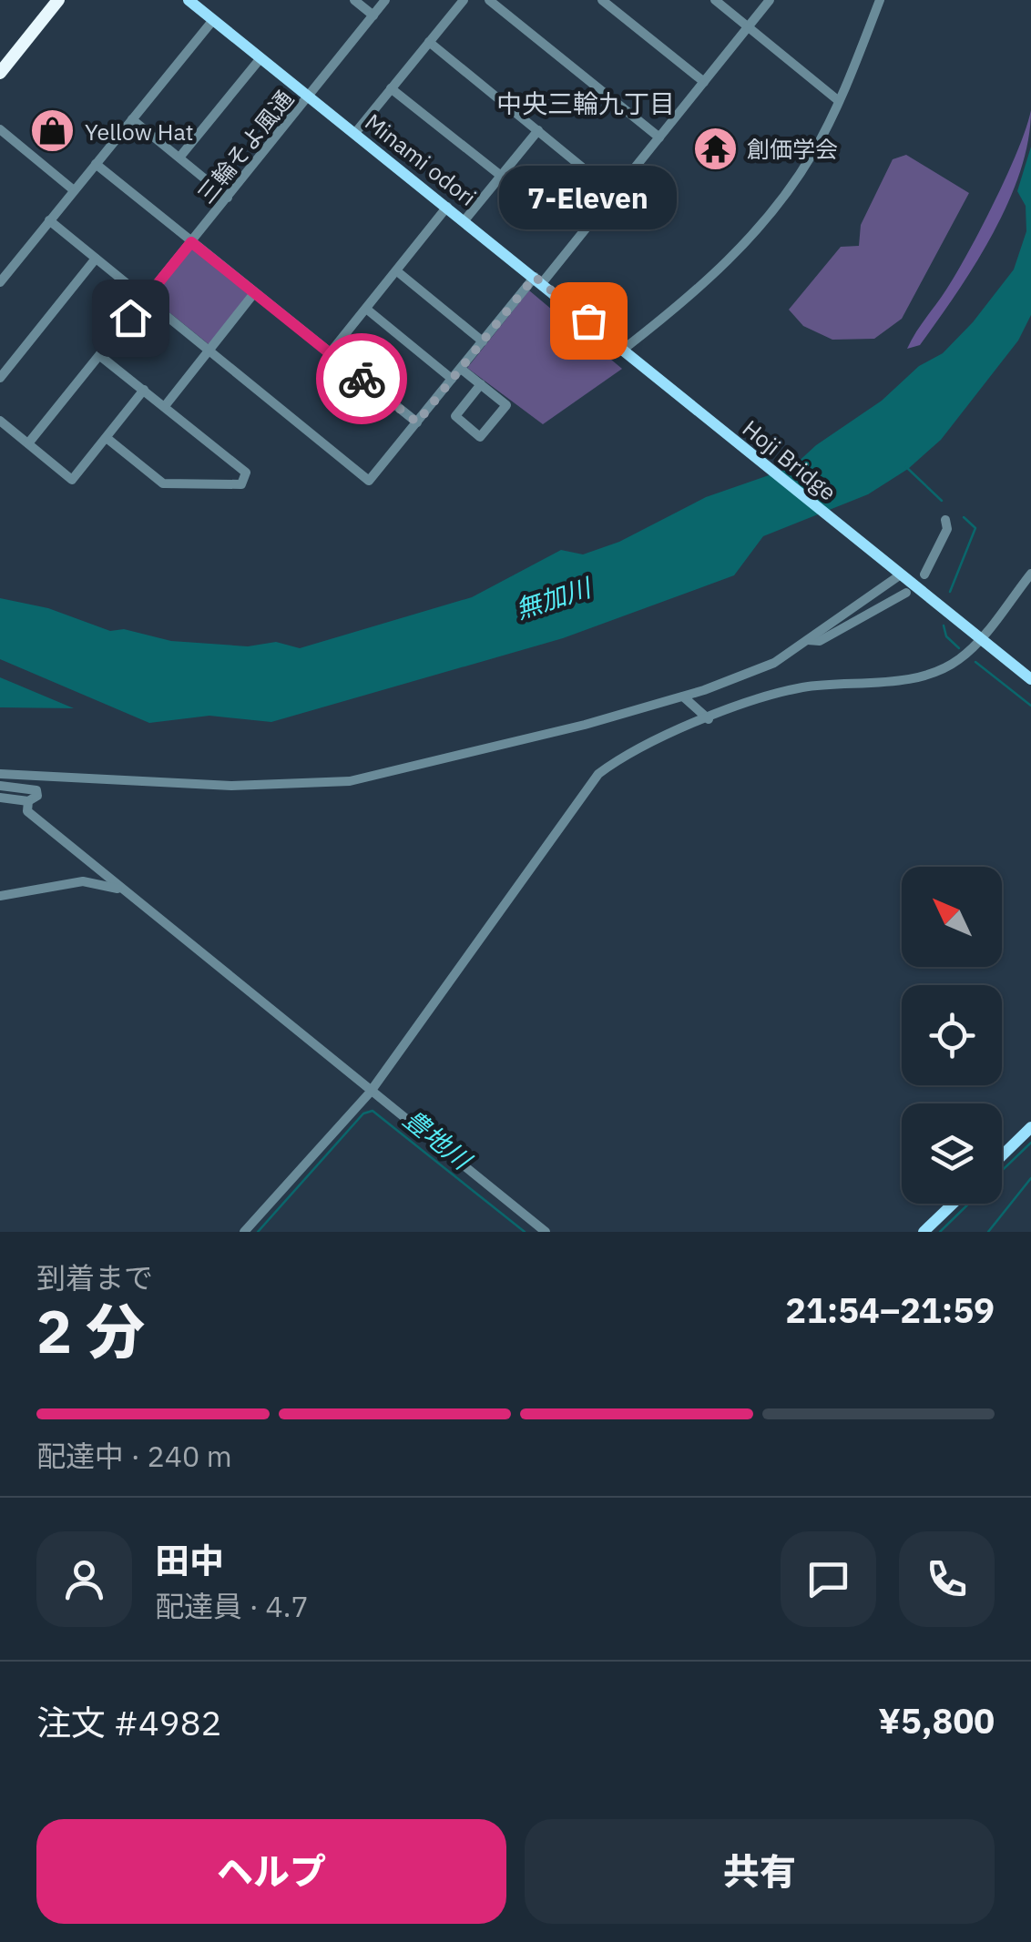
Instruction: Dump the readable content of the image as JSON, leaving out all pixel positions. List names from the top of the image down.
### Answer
{
  "streets": {
    "main road": ["Minami odori", "Hoji Bridge"],
    "street": ["三輪そよ風通"]
  },
  "crossings": [
    ["三輪そよ風通", "Minami odori"],
    ["Minami odori", "Hoji Bridge"]
  ],
  "districts": ["中央三輪九丁目"],
  "water": ["無加川", "豊地川"],
  "places": {
    "shop": ["Yellow Hat"],
    "temple": ["創価学会"],
    "other": ["7-Eleven"]
  },
  "north": "top left",
  "page": {
    "bubble": "7-Eleven",
    "heading": ["2 分", "到着まで", "21:54–21:59"],
    "panel": [
      "田中",
      "配達員 · 4.7",
      "注文 #4982",
      "¥5,800"
    ],
    "bar": "配達中 · 240 m",
    "buttons": ["ヘルプ", "共有"]
  }
}
